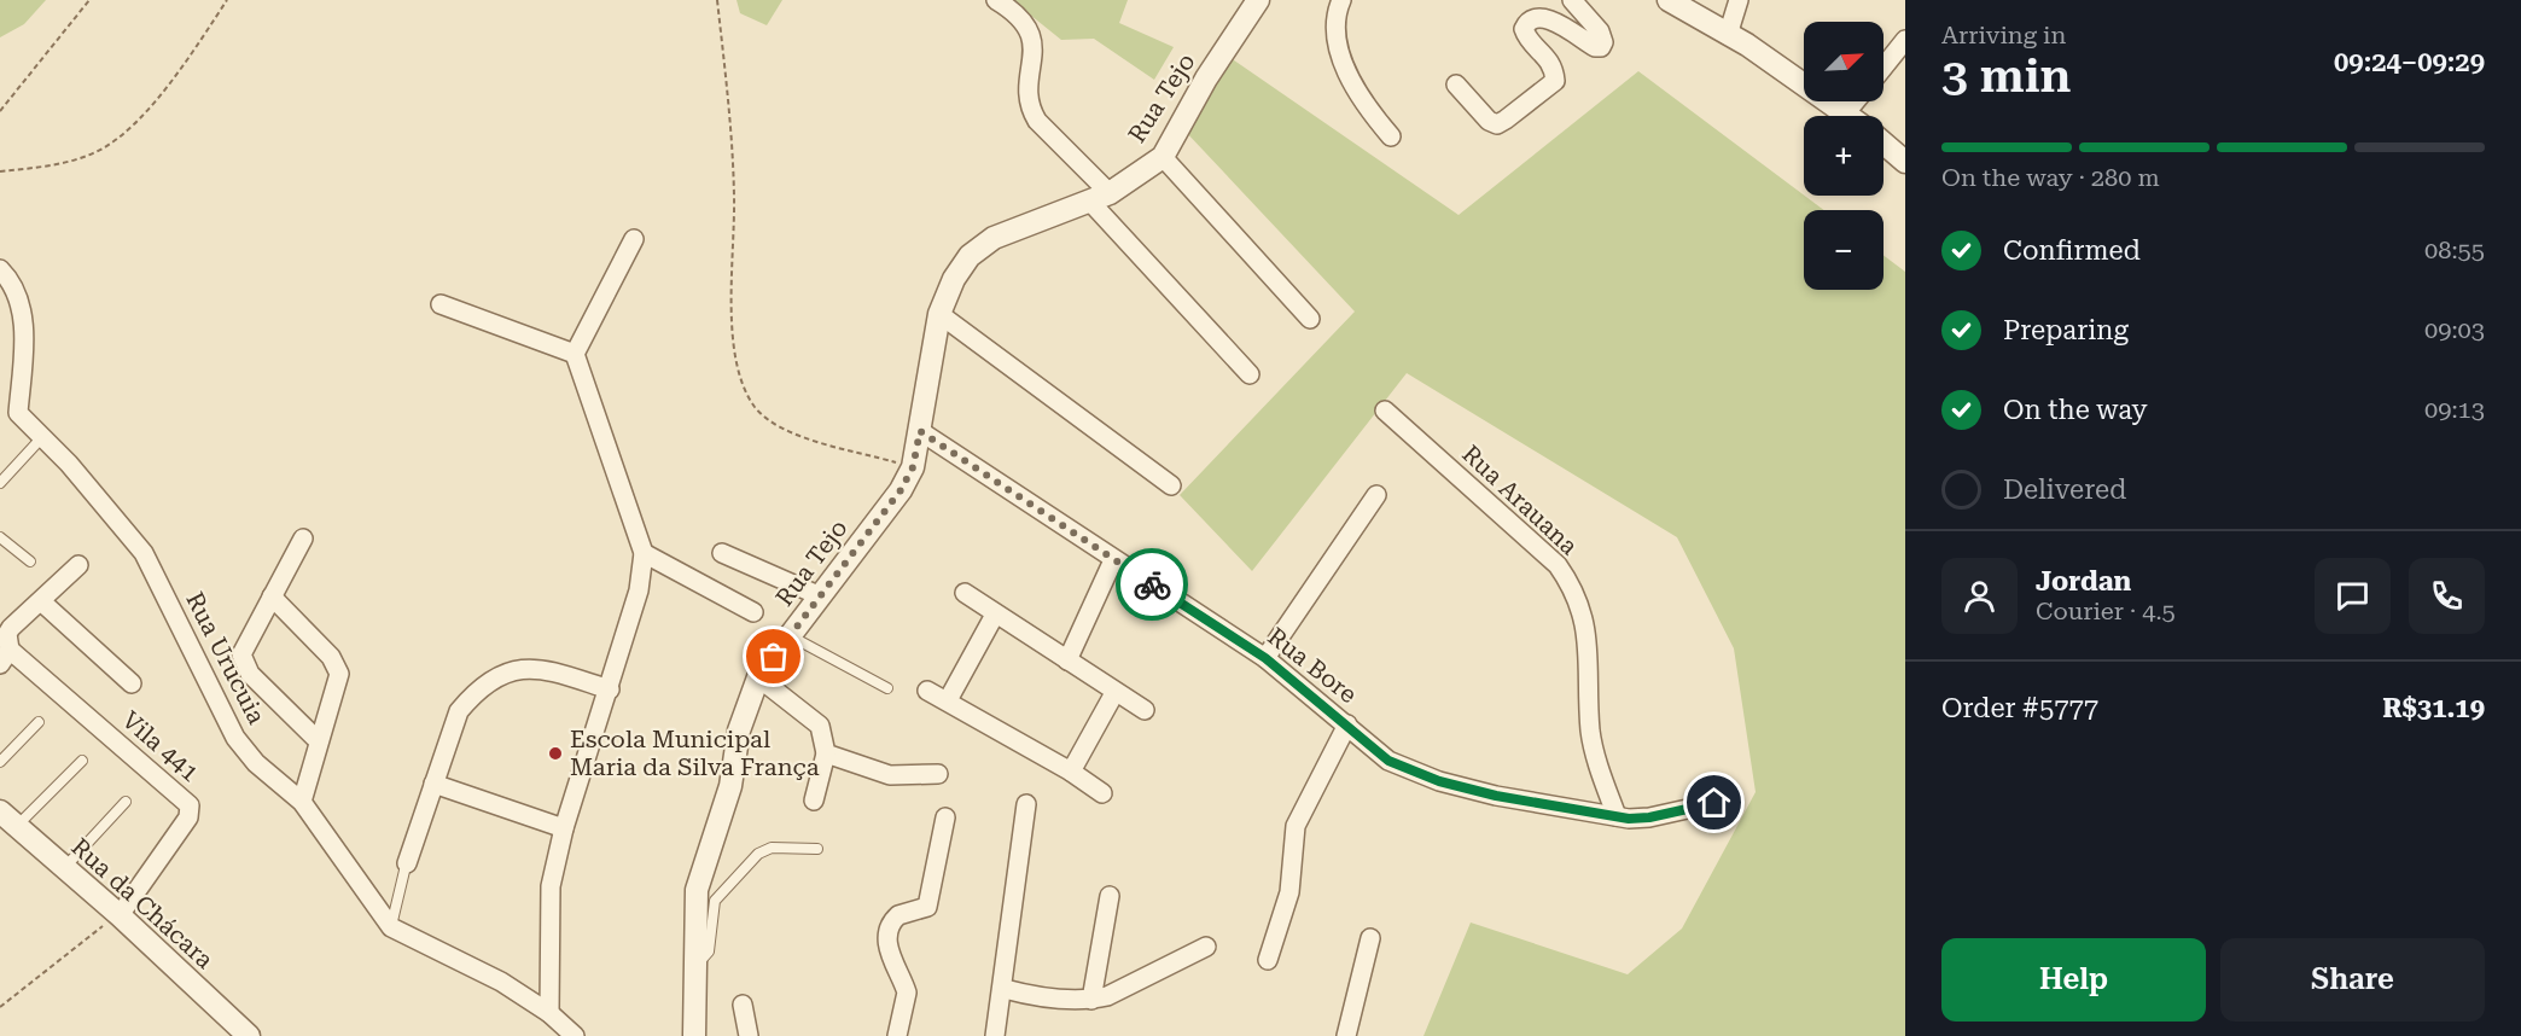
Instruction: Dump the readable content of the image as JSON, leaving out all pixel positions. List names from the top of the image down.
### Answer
{
  "streets": {
    "street": [
      "Rua Tejo",
      "Rua Arauana",
      "Rua Urucuia",
      "Rua Bore",
      "Vila 441",
      "Rua da Chácara"
    ]
  },
  "crossings": [
    ["Rua Tejo", "Rua Bore"],
    ["Rua Arauana", "Rua Bore"],
    ["Vila 441", "Rua da Chácara"]
  ],
  "places": ["Escola Municipal Maria da Silva França"],
  "north": "top right",
  "page": {
    "heading": ["3 min", "Arriving in", "09:24–09:29"],
    "panel": [
      "Jordan",
      "Courier · 4.5",
      "Order #5777",
      "R$31.19"
    ],
    "map_buttons": ["+", "−"],
    "bar": "On the way · 280 m",
    "list": [
      ["Confirmed", "08:55"],
      ["Preparing", "09:03"],
      ["On the way", "09:13"],
      "Delivered"
    ],
    "buttons": ["Help", "Share"]
  }
}
